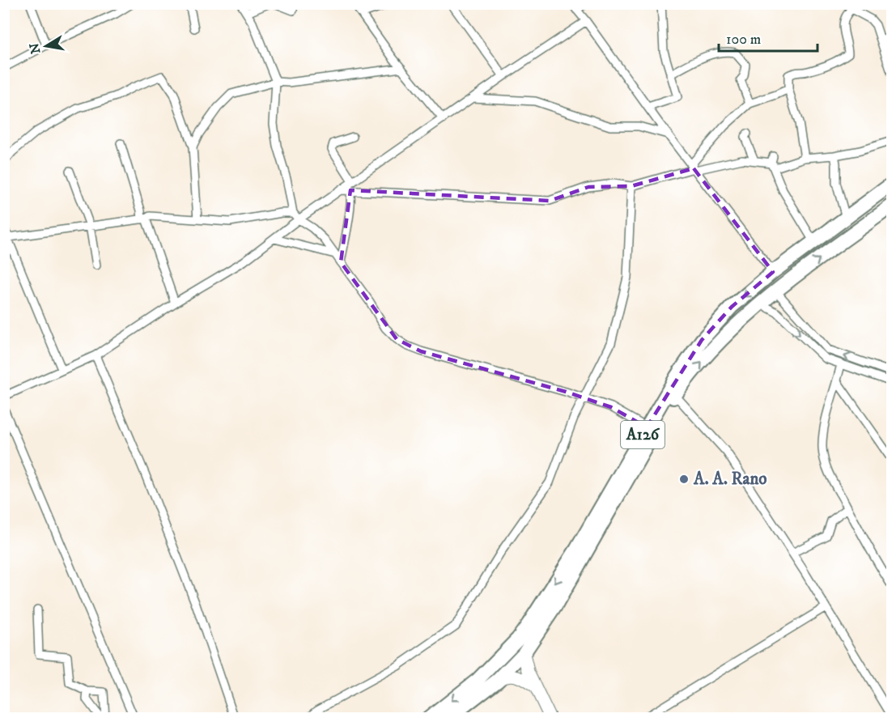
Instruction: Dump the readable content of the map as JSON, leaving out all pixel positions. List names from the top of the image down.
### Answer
{
  "streets": {
    "highway": ["A126"]
  },
  "places": ["A. A. Rano"],
  "scale_bar": "100 m",
  "north": "left"
}
